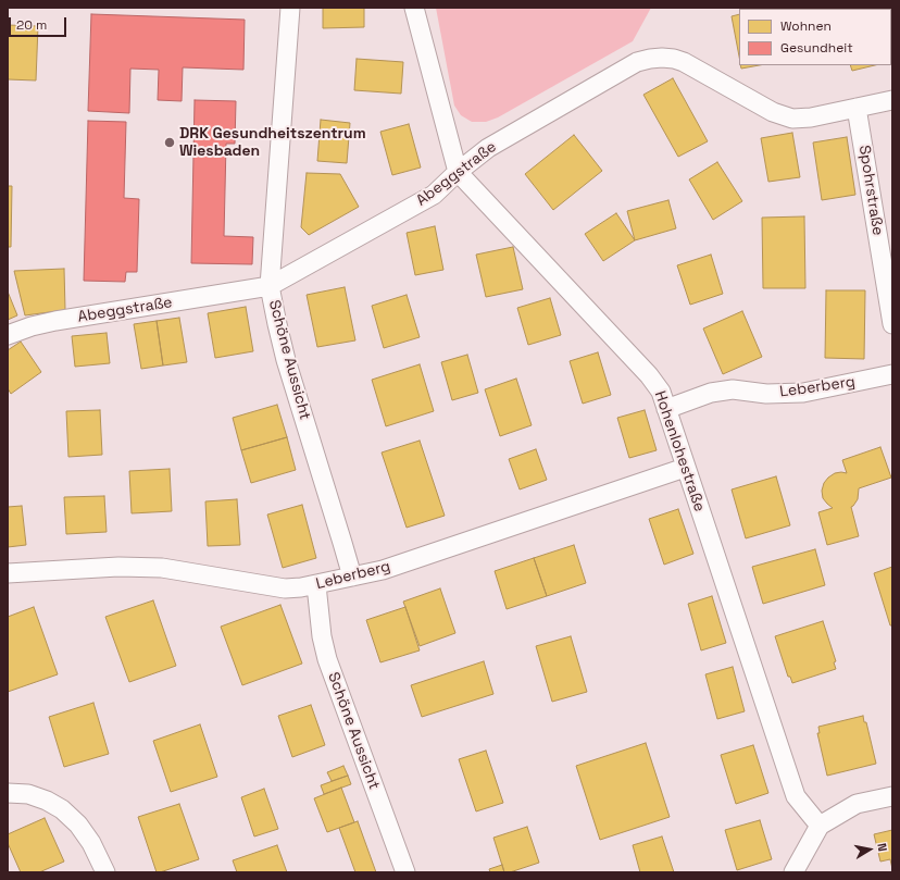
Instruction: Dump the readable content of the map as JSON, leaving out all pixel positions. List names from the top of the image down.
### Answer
{
  "streets": {
    "street": [
      "Abeggstraße",
      "Spohrstraße",
      "Schöne Aussicht",
      "Leberberg",
      "Hohenlohestraße"
    ]
  },
  "crossings": [
    ["Abeggstraße", "Spohrstraße"],
    ["Abeggstraße", "Schöne Aussicht"],
    ["Abeggstraße", "Hohenlohestraße"],
    ["Schöne Aussicht", "Leberberg"],
    ["Leberberg", "Hohenlohestraße"]
  ],
  "places": ["DRK Gesundheitszentrum Wiesbaden"],
  "legend": ["Wohnen", "Gesundheit"],
  "scale_bar": "20 m",
  "north": "right"
}
